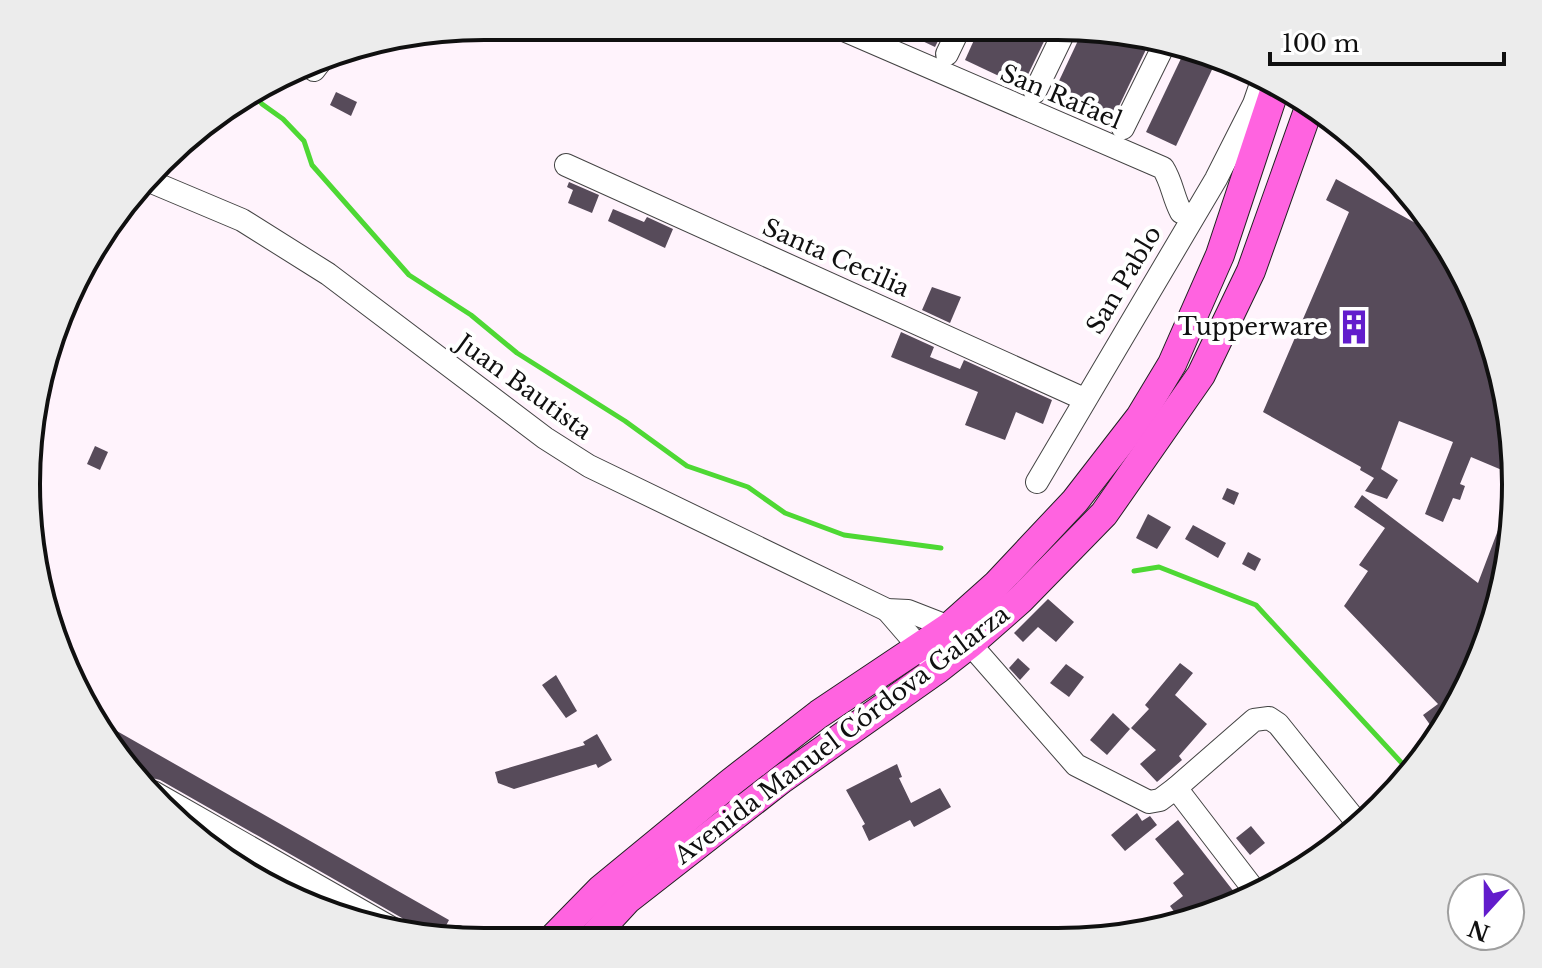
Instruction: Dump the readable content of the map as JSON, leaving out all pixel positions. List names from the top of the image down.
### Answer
{
  "streets": {
    "main road": ["Avenida Manuel Córdova Galarza"],
    "street": [
      "San Rafael",
      "Santa Cecilia",
      "San Pablo",
      "Juan Bautista"
    ]
  },
  "crossings": [
    ["San Rafael", "San Pablo"],
    ["Santa Cecilia", "San Pablo"],
    ["San Pablo", "Avenida Manuel Córdova Galarza"],
    ["Juan Bautista", "Avenida Manuel Córdova Galarza"]
  ],
  "places": {
    "building": ["Tupperware"]
  },
  "scale_bar": "100 m",
  "north": "bottom"
}
